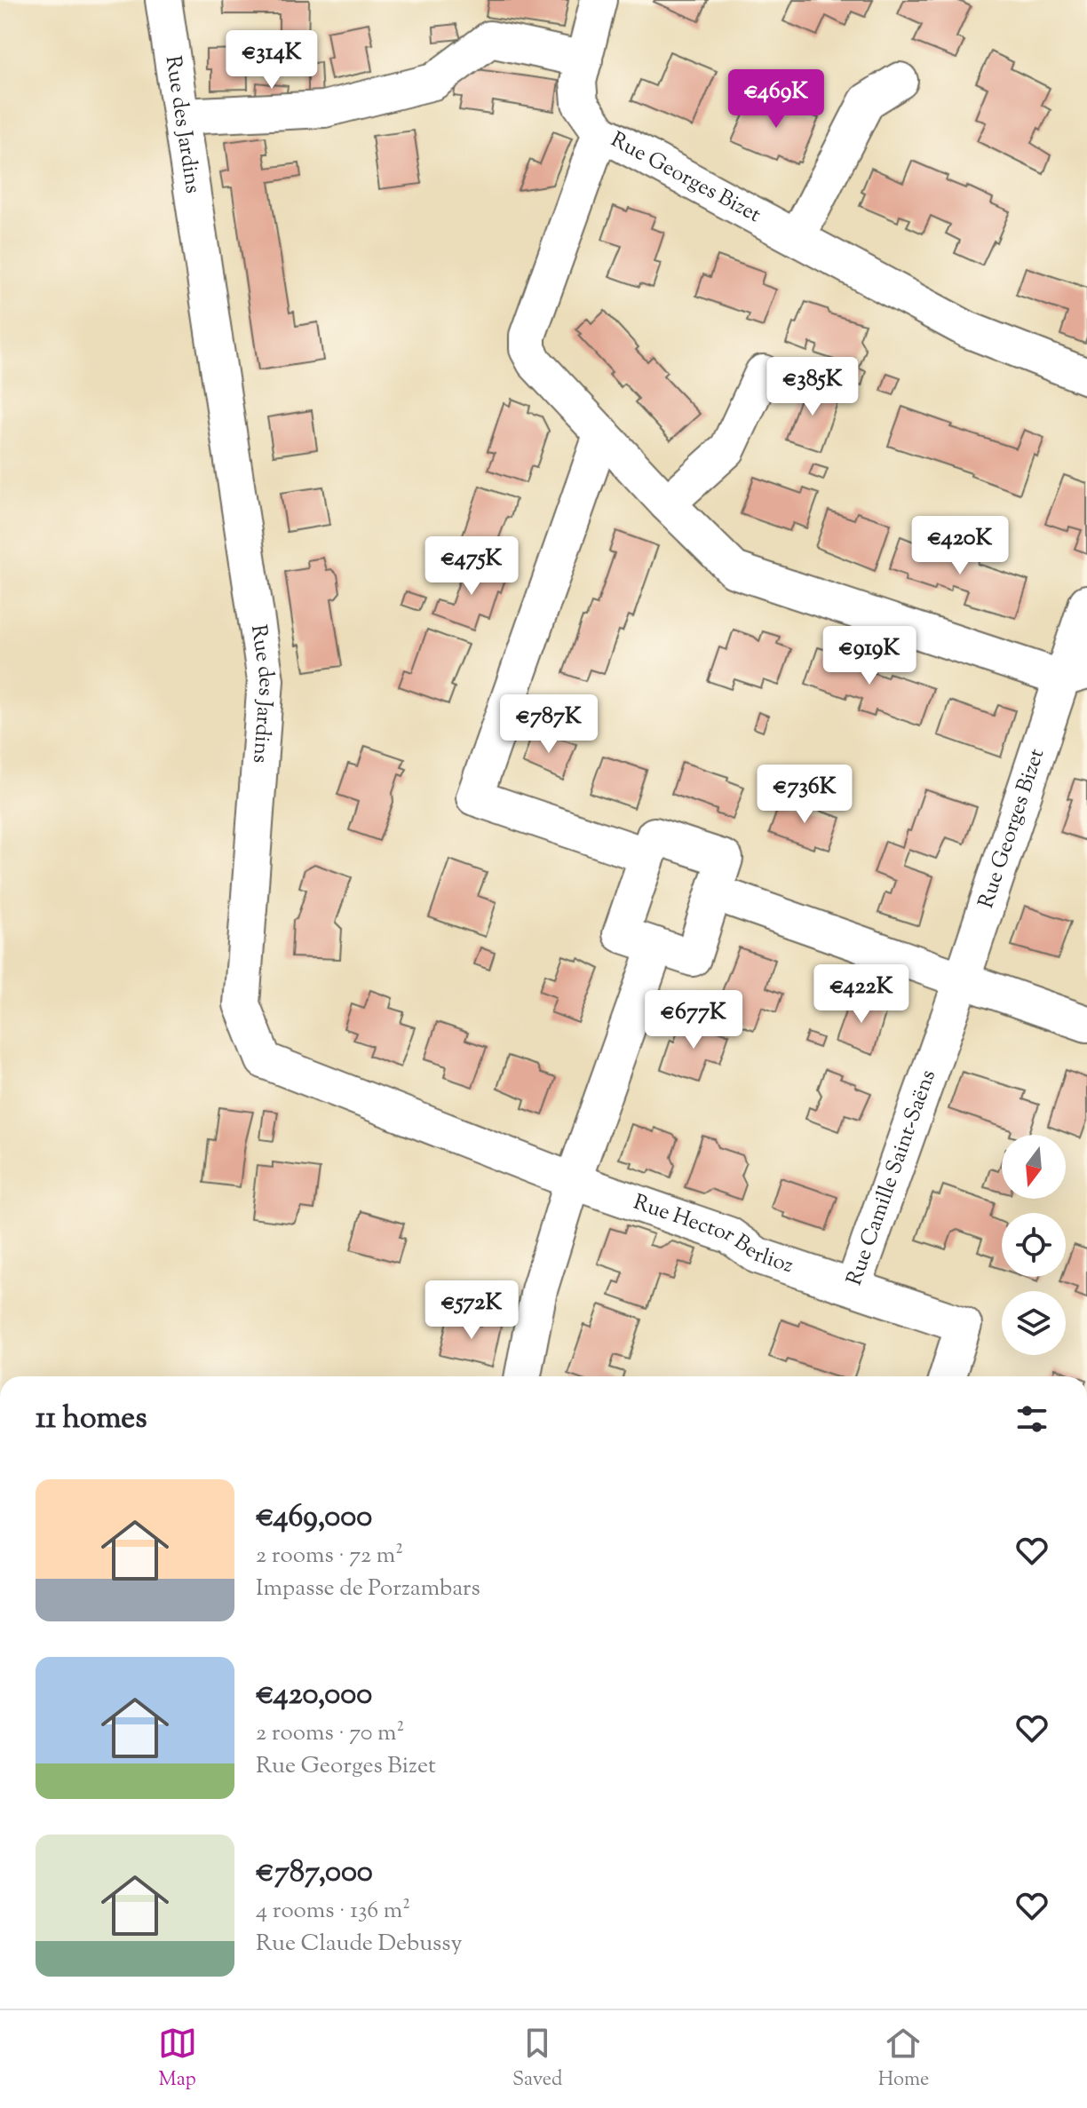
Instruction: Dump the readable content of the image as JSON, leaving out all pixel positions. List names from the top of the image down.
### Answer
{
  "streets": {
    "street": [
      "Rue des Jardins",
      "Rue Georges Bizet",
      "Rue Camille Saint-Saëns",
      "Rue Hector Berlioz"
    ]
  },
  "crossings": [
    ["Rue des Jardins", "Rue Hector Berlioz"],
    ["Rue Georges Bizet", "Rue Camille Saint-Saëns"],
    ["Rue Camille Saint-Saëns", "Rue Hector Berlioz"]
  ],
  "north": "bottom",
  "page": {
    "price": [
      "€314K",
      "€469K",
      "€385K",
      "€420K",
      "€475K",
      "€919K",
      "€787K",
      "€736K",
      "€422K",
      "€677K",
      "€572K"
    ],
    "heading": "11 homes",
    "list": [
      {
        "name": "€469,000",
        "note": "2 rooms · 72 m² · Impasse de Porzambars"
      },
      {
        "name": "€420,000",
        "note": "2 rooms · 70 m² · Rue Georges Bizet"
      },
      {
        "name": "€787,000",
        "note": "4 rooms · 136 m² · Rue Claude Debussy"
      }
    ],
    "tabs": ["Map", "Saved", "Home"]
  }
}
